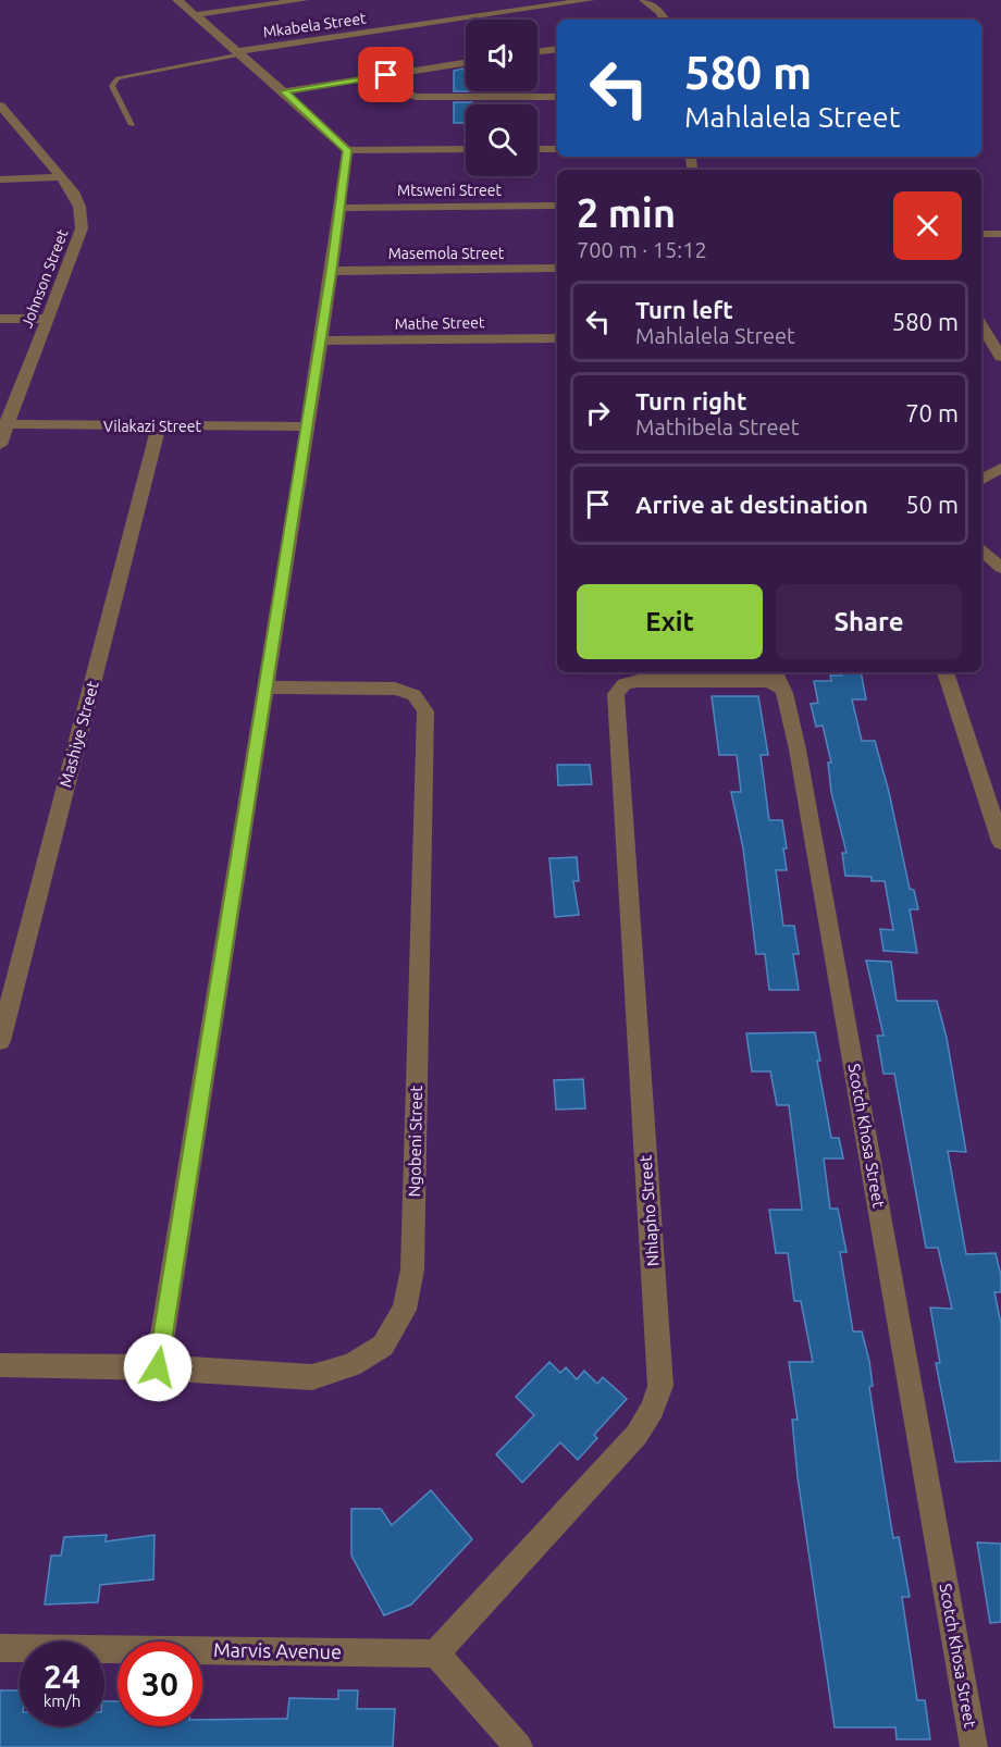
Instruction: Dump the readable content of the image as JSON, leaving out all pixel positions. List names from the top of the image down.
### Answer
{
  "streets": {
    "street": [
      "Mkabela Street",
      "Mtsweni Street",
      "Masemola Street",
      "Johnson Street",
      "Mathe Street",
      "Vilakazi Street",
      "Mashiye Street",
      "Scotch Khosa Street",
      "Ngobeni Street",
      "Nhlapho Street",
      "Marvis Avenue"
    ]
  },
  "crossings": [
    ["Johnson Street", "Vilakazi Street"],
    ["Vilakazi Street", "Mashiye Street"],
    ["Scotch Khosa Street", "Nhlapho Street"],
    ["Nhlapho Street", "Marvis Avenue"]
  ],
  "page": {
    "turn": ["580 m", "Mahlalela Street"],
    "heading": ["2 min", "700 m · 15:12"],
    "list": [
      {
        "name": "Turn left",
        "note": "Mahlalela Street",
        "value": "580 m"
      },
      {
        "name": "Turn right",
        "note": "Mathibela Street",
        "value": "70 m"
      },
      {
        "name": "Arrive at destination",
        "value": "50 m"
      }
    ],
    "buttons": ["Exit", "Share"],
    "speed": "24 km/h",
    "limit": "30"
  }
}
